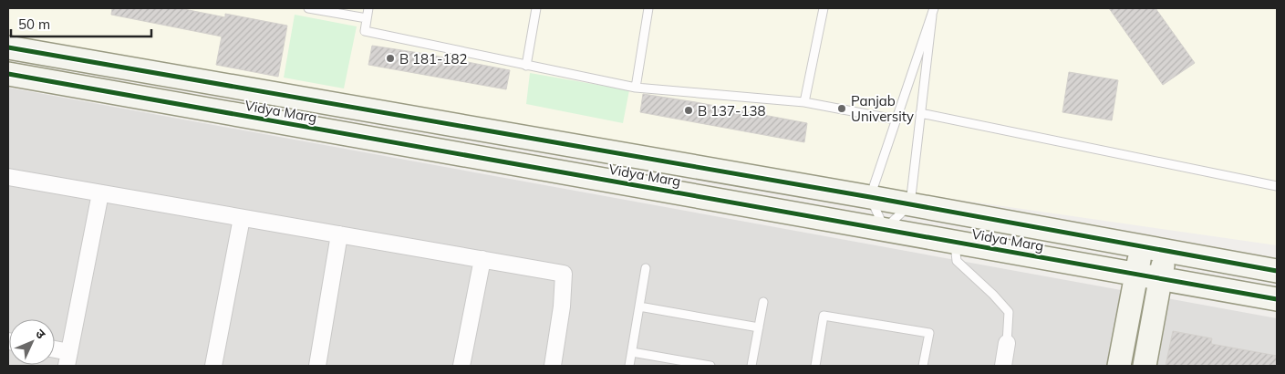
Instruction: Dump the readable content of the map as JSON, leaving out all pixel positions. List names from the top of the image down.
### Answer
{
  "streets": {
    "main road": ["Vidya Marg"]
  },
  "places": ["B 181-182", "Panjab University", "B 137-138"],
  "scale_bar": "50 m",
  "north": "top right"
}
